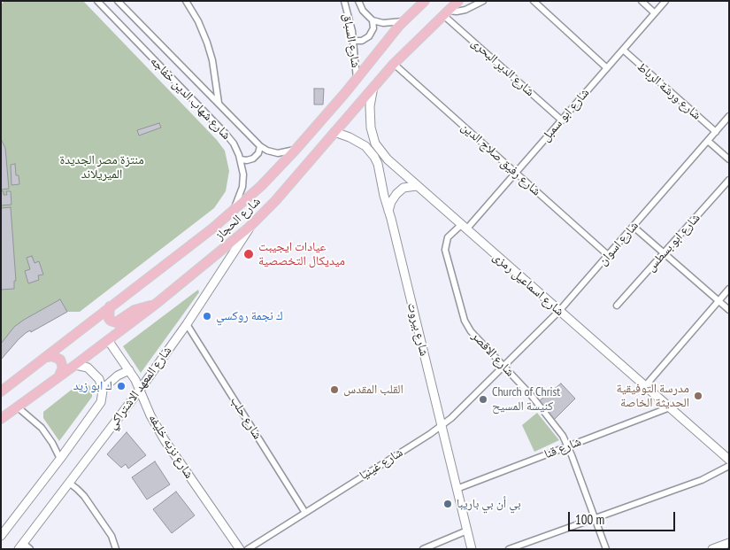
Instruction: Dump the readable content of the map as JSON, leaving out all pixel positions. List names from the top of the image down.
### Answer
{
  "streets": {
    "main road": ["شارع الحجاز"],
    "street": [
      "شارع السباق",
      "شارع الدير البحرى",
      "شارع ورشة الرباط",
      "شارع شهاب الدين خفاجه",
      "شارع ابو سمبل",
      "شارع رفيق صلاح الدين",
      "شارع ابو بسطس",
      "شارع اسوان",
      "شارع اسماعيل رمزى",
      "شارع بيروت",
      "شارع الاقصر",
      "شارع المعهد الاشتراكي",
      "شارع حلب",
      "شارع نزيه خليفه",
      "شارع قنا",
      "شارع غينيا"
    ]
  },
  "crossings": [
    ["شارع السباق", "شارع الحجاز"],
    ["شارع الدير البحرى", "شارع ابو سمبل"],
    ["شارع الدير البحرى", "شارع الحجاز"],
    ["شارع ورشة الرباط", "شارع ابو سمبل"],
    ["شارع ورشة الرباط", "شارع اسوان"],
    ["شارع شهاب الدين خفاجه", "شارع الحجاز"],
    ["شارع ابو سمبل", "شارع رفيق صلاح الدين"],
    ["شارع ابو سمبل", "شارع اسماعيل رمزى"],
    ["شارع ابو سمبل", "شارع الاقصر"],
    ["شارع رفيق صلاح الدين", "شارع الحجاز"],
    ["شارع رفيق صلاح الدين", "شارع اسوان"],
    ["شارع الحجاز", "شارع اسماعيل رمزى"],
    ["شارع الحجاز", "شارع بيروت"],
    ["شارع الحجاز", "شارع المعهد الاشتراكي"],
    ["شارع الحجاز", "شارع نزيه خليفه"],
    ["شارع اسوان", "شارع اسماعيل رمزى"],
    ["شارع اسوان", "شارع الاقصر"],
    ["شارع اسوان", "شارع غينيا"],
    ["شارع اسماعيل رمزى", "شارع الاقصر"],
    ["شارع اسماعيل رمزى", "شارع قنا"],
    ["شارع بيروت", "شارع قنا"],
    ["شارع بيروت", "شارع غينيا"],
    ["شارع الاقصر", "شارع قنا"],
    ["شارع الاقصر", "شارع غينيا"],
    ["شارع المعهد الاشتراكي", "شارع حلب"],
    ["شارع المعهد الاشتراكي", "شارع نزيه خليفه"],
    ["شارع حلب", "شارع غينيا"]
  ],
  "parks": ["منتزة مصر الجديدة الميريلاند"],
  "places": [
    "عيادات ايجيبت ميديكال التخصصية",
    "ك نجمة روكسي",
    "ك ابو زيد",
    "القلب المقدس",
    "مدرسة التوفيقية الحديثة الخاصة",
    "Church of Christ كنيسة المسيح",
    "بي أن بي باريبا"
  ],
  "scale_bar": "100 m"
}
